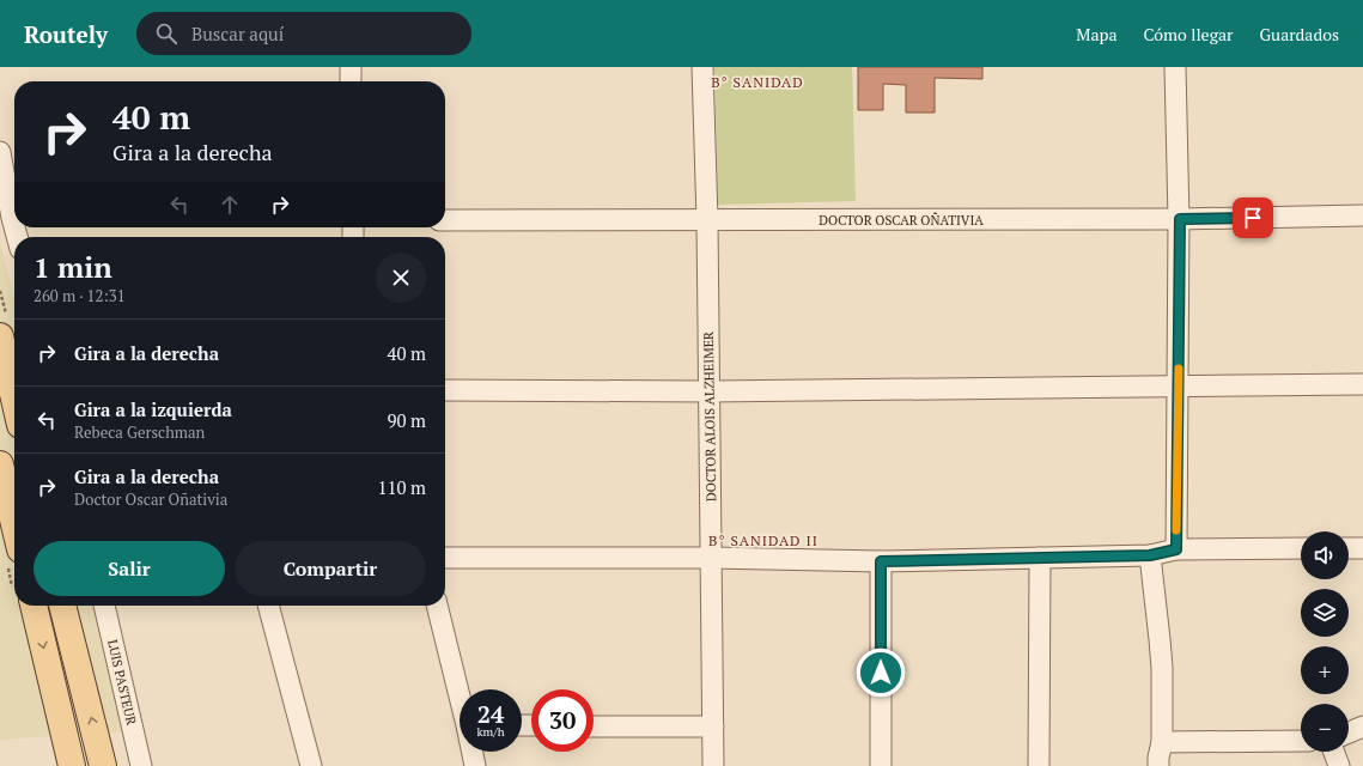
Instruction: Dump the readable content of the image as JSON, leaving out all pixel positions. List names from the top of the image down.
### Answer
{
  "streets": {
    "street": ["DOCTOR OSCAR OÑATIVIA", "DOCTOR ALOIS ALZHEIMER", "LUIS PASTEUR"]
  },
  "crossings": [
    ["DOCTOR OSCAR OÑATIVIA", "DOCTOR ALOIS ALZHEIMER"]
  ],
  "districts": ["B° SANIDAD", "B° SANIDAD II"],
  "page": {
    "header": "Routely",
    "search": "Buscar aquí",
    "nav": ["Mapa", "Cómo llegar", "Guardados"],
    "turn": ["40 m", "Gira a la derecha"],
    "heading": ["1 min", "260 m · 12:31"],
    "list": [
      {
        "name": "Gira a la derecha",
        "value": "40 m"
      },
      {
        "name": "Gira a la izquierda",
        "note": "Rebeca Gerschman",
        "value": "90 m"
      },
      {
        "name": "Gira a la derecha",
        "note": "Doctor Oscar Oñativia",
        "value": "110 m"
      }
    ],
    "map_buttons": ["+", "−"],
    "buttons": ["Salir", "Compartir"],
    "speed": "24 km/h",
    "limit": "30"
  }
}
